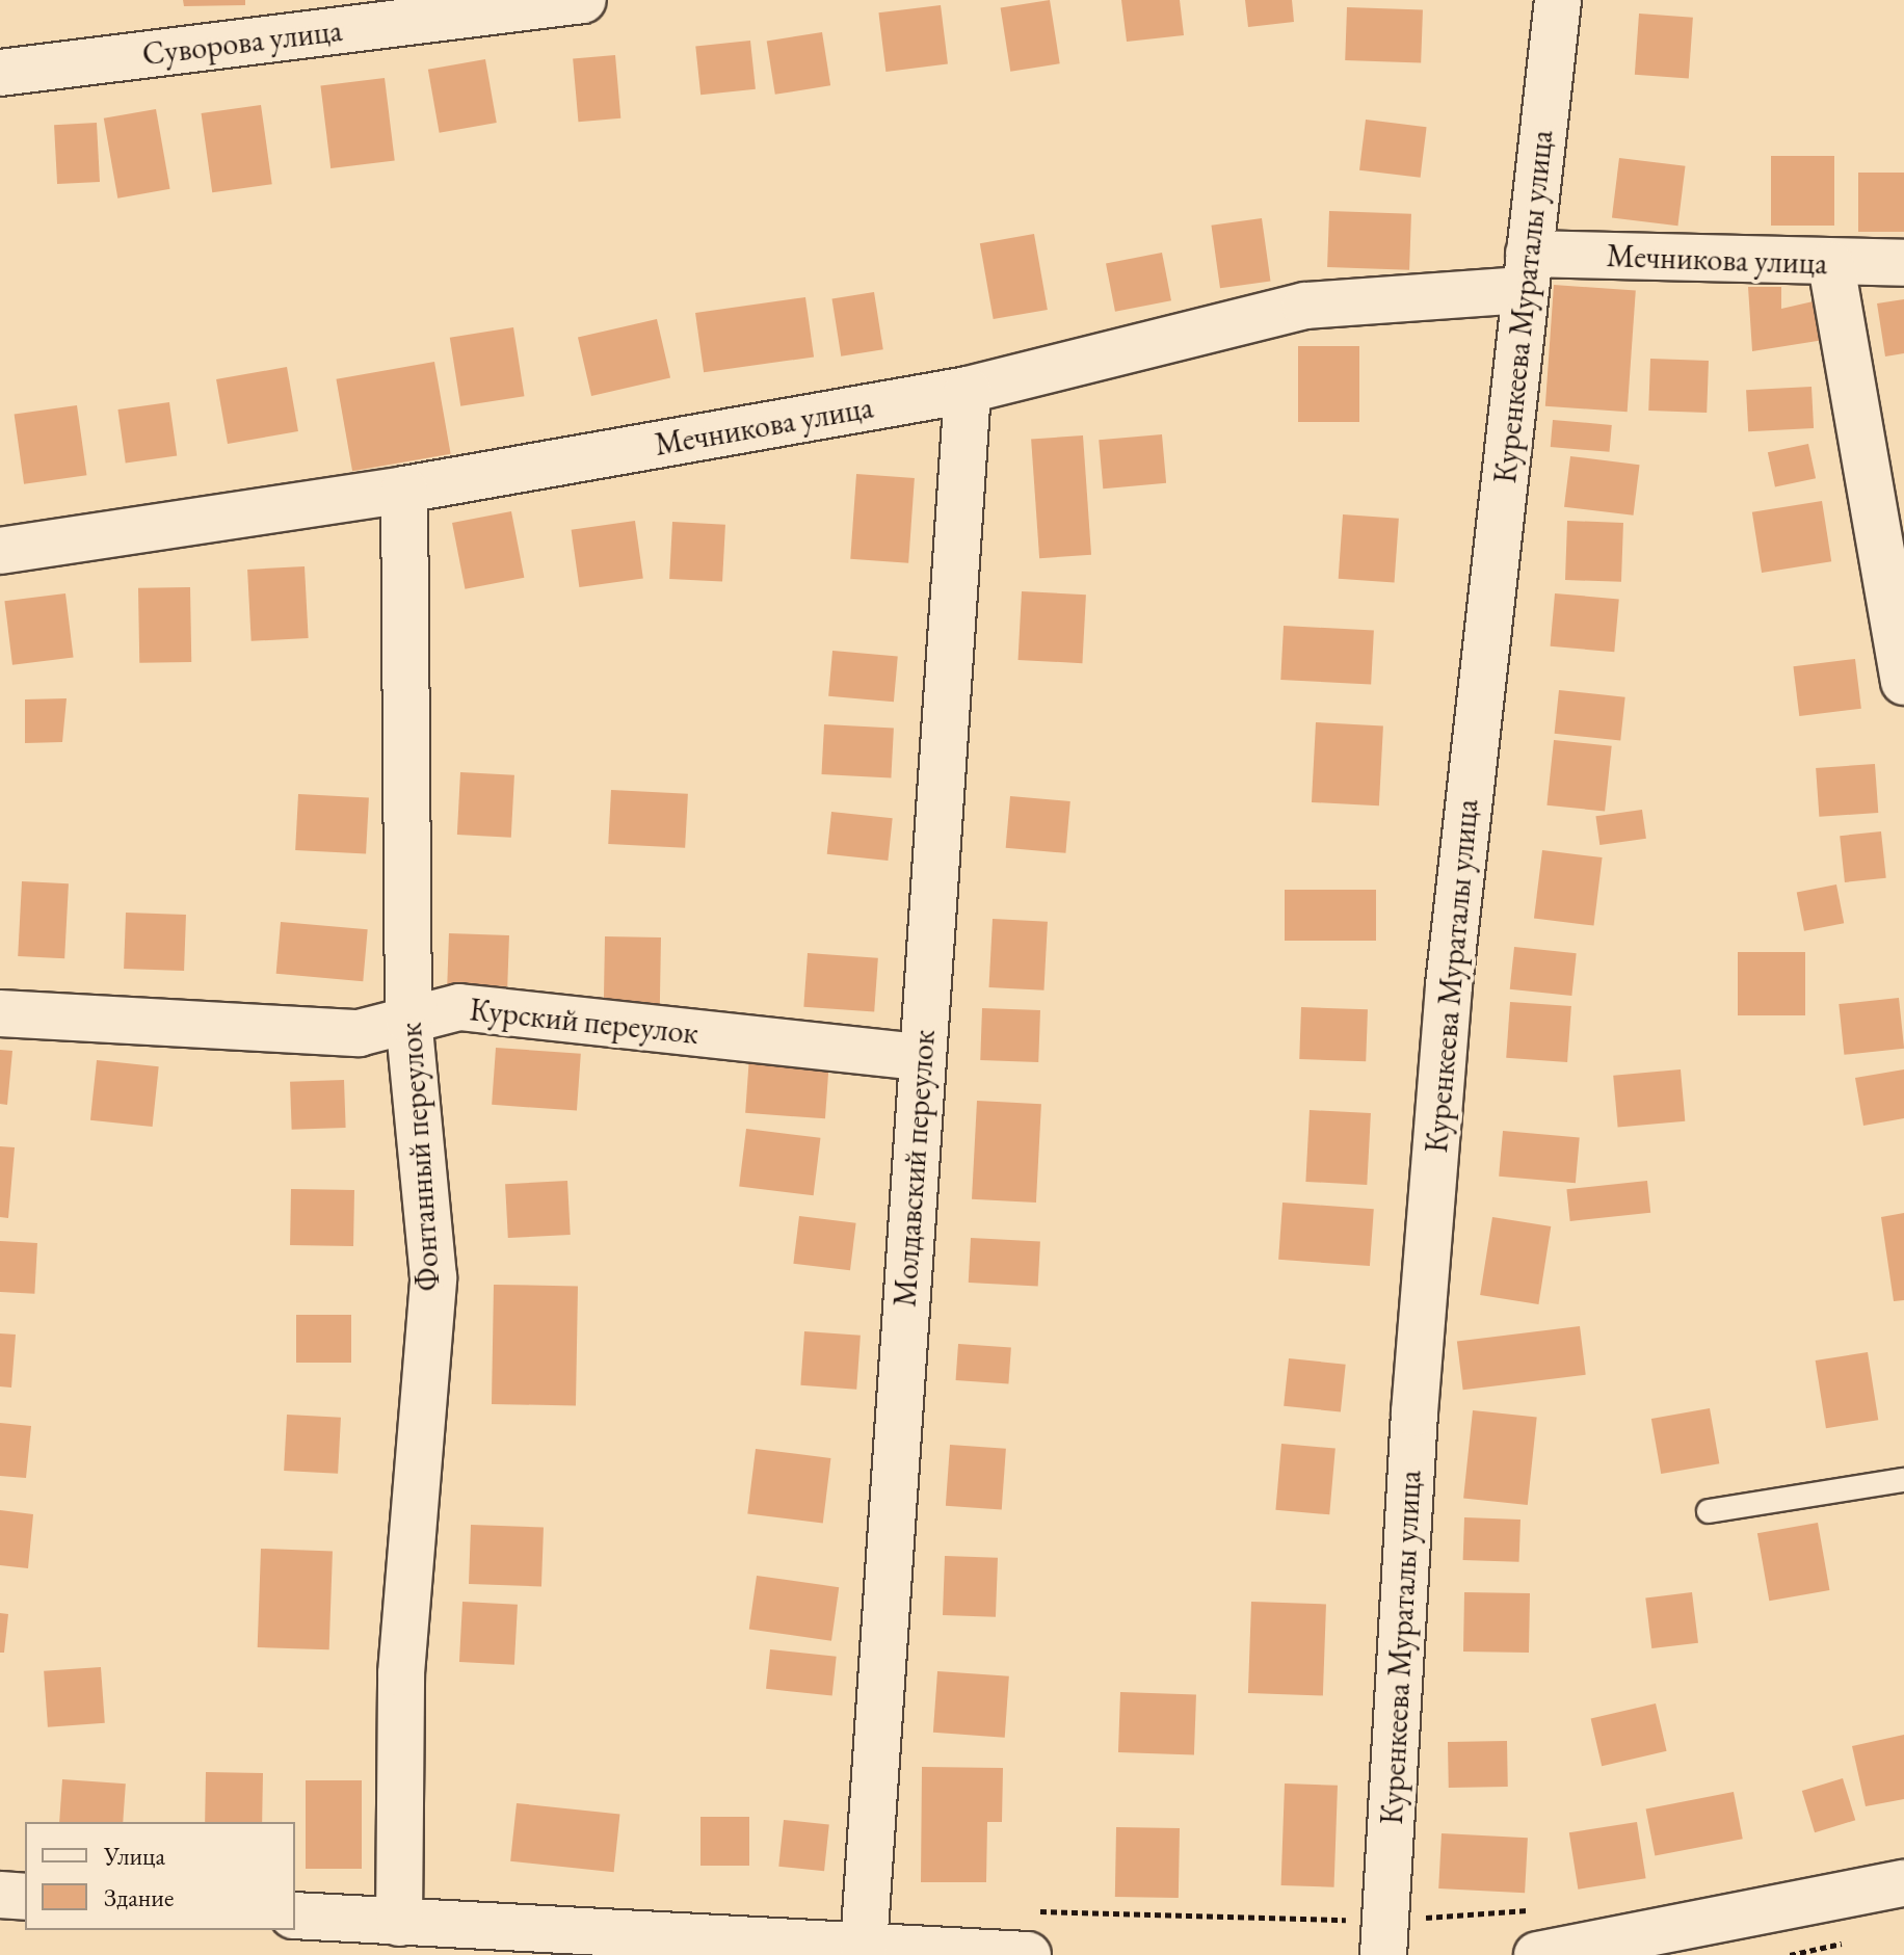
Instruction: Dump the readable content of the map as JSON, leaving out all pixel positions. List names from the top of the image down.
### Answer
{
  "streets": {
    "street": [
      "Суворова улица",
      "Мечникова улица",
      "Куренкеева Мураталы улица",
      "Курский переулок",
      "Фонтанный переулок",
      "Молдавский переулок"
    ]
  },
  "crossings": [
    ["Мечникова улица", "Куренкеева Мураталы улица"],
    ["Мечникова улица", "Фонтанный переулок"],
    ["Мечникова улица", "Молдавский переулок"],
    ["Курский переулок", "Фонтанный переулок"],
    ["Курский переулок", "Молдавский переулок"]
  ],
  "legend": ["Улица", "Здание"]
}
